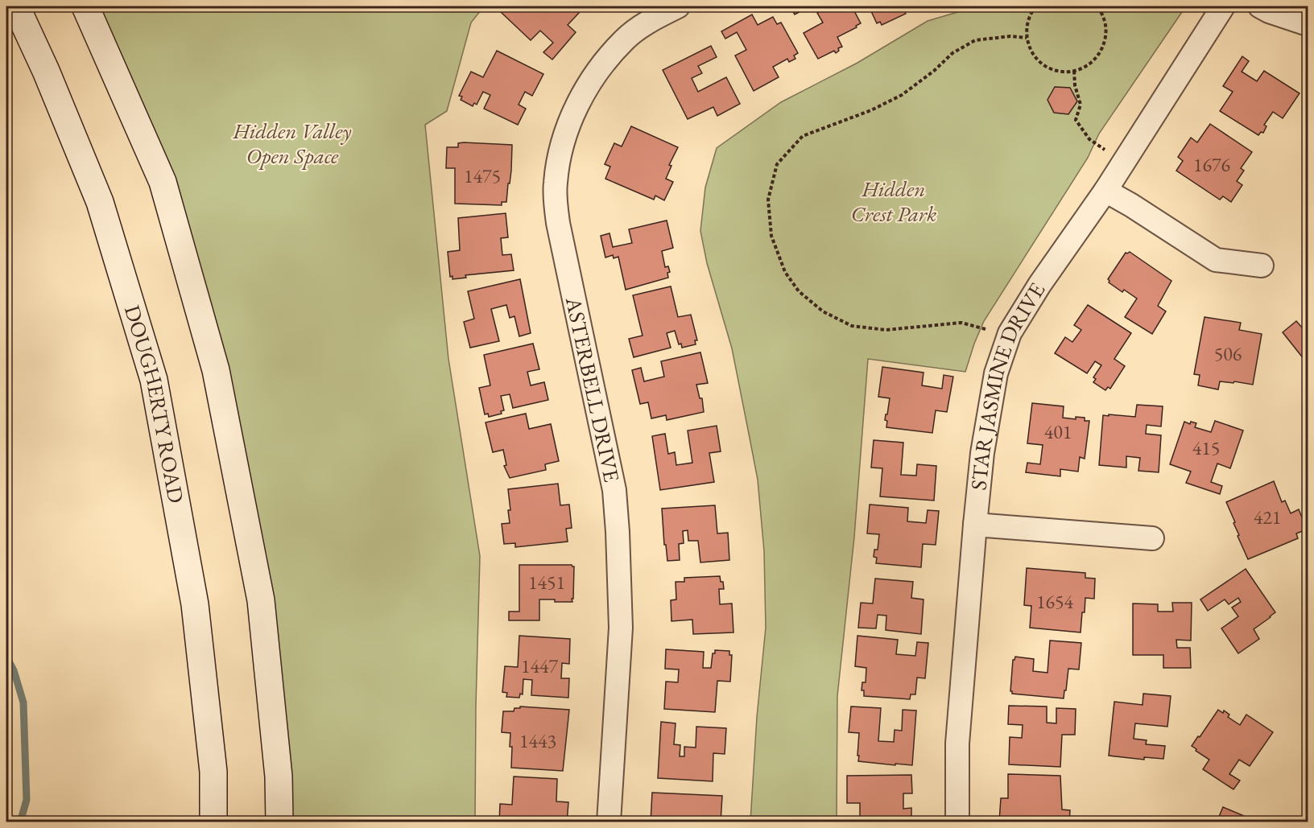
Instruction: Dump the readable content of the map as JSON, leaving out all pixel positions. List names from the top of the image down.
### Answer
{
  "streets": {
    "main road": ["DOUGHERTY ROAD"],
    "street": ["STAR JASMINE DRIVE", "ASTERBELL DRIVE"]
  },
  "parks": ["Hidden Valley Open Space", "Hidden Crest Park"],
  "house_numbers": [
    "1676",
    "1475",
    "506",
    "401",
    "415",
    "421",
    "1451",
    "1654",
    "1447",
    "1443"
  ]
}
